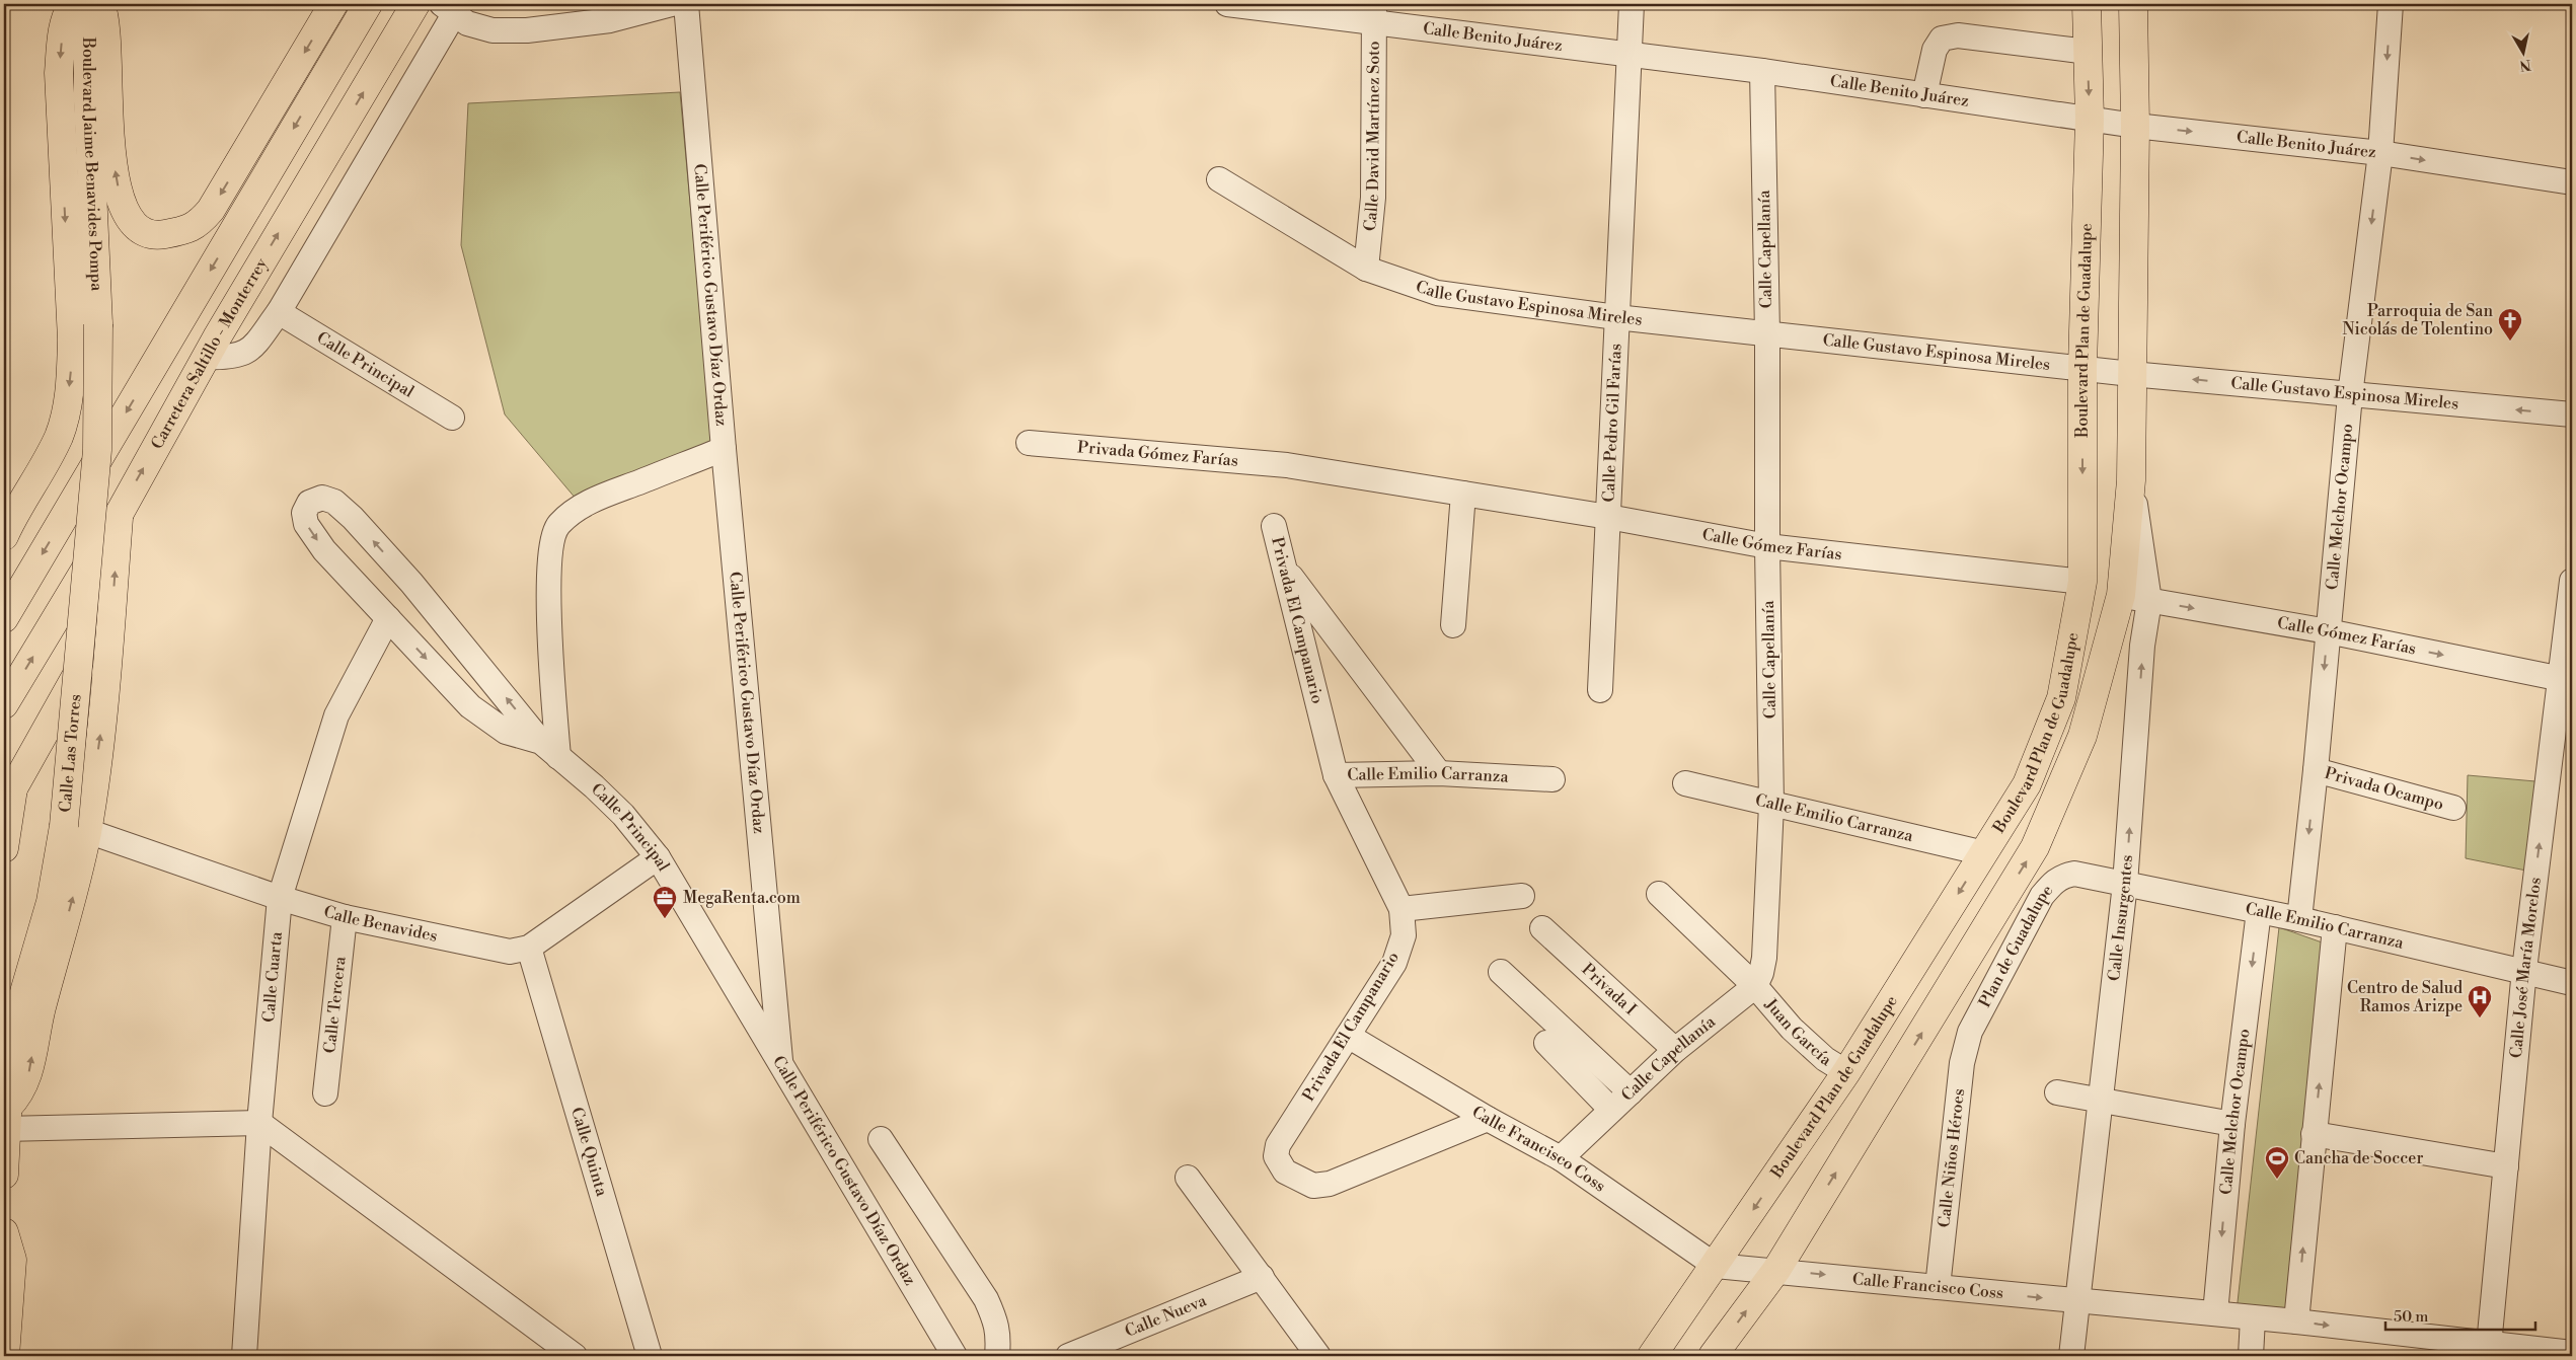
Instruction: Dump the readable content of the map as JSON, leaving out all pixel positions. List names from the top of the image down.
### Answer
{
  "streets": {
    "main road": [
      "Boulevard Jaime Benavides Pompa",
      "Boulevard Plan de Guadalupe",
      "Carretera Saltillo - Monterrey",
      "Calle Las Torres"
    ],
    "street": [
      "Calle Benito Juárez",
      "Calle David Martínez Soto",
      "Calle Capellanía",
      "Calle Periférico Gustavo Díaz Ordaz",
      "Calle Gustavo Espinosa Mireles",
      "Calle Principal",
      "Calle Pedro Gil Farías",
      "Privada Gómez Farías",
      "Calle Melchor Ocampo",
      "Calle Gómez Farías",
      "Privada El Campanario",
      "Calle Emilio Carranza",
      "Privada Ocampo",
      "Calle Insurgentes",
      "Calle Benavides",
      "Plan de Guadalupe",
      "Calle José María Morelos",
      "Calle Cuarta",
      "Privada I",
      "Calle Tercera",
      "Juan García",
      "Calle Francisco Coss",
      "Calle Quinta",
      "Calle Niños Héroes",
      "Calle Nueva"
    ]
  },
  "crossings": [
    ["Calle Benito Juárez", "Calle David Martínez Soto"],
    ["Calle Benito Juárez", "Calle Capellanía"],
    ["Calle Benito Juárez", "Boulevard Plan de Guadalupe"],
    ["Calle Benito Juárez", "Calle Pedro Gil Farías"],
    ["Calle Benito Juárez", "Calle Melchor Ocampo"],
    ["Calle David Martínez Soto", "Calle Gustavo Espinosa Mireles"],
    ["Boulevard Jaime Benavides Pompa", "Calle Las Torres"],
    ["Calle Capellanía", "Calle Gustavo Espinosa Mireles"],
    ["Calle Capellanía", "Calle Gómez Farías"],
    ["Calle Capellanía", "Calle Emilio Carranza"],
    ["Calle Capellanía", "Privada I"],
    ["Calle Capellanía", "Juan García"],
    ["Calle Capellanía", "Calle Francisco Coss"],
    ["Calle Periférico Gustavo Díaz Ordaz", "Calle Principal"],
    ["Calle Gustavo Espinosa Mireles", "Boulevard Plan de Guadalupe"],
    ["Calle Gustavo Espinosa Mireles", "Calle Pedro Gil Farías"],
    ["Calle Gustavo Espinosa Mireles", "Calle Melchor Ocampo"],
    ["Boulevard Plan de Guadalupe", "Calle Gómez Farías"],
    ["Boulevard Plan de Guadalupe", "Calle Emilio Carranza"],
    ["Boulevard Plan de Guadalupe", "Juan García"],
    ["Boulevard Plan de Guadalupe", "Calle Francisco Coss"],
    ["Calle Principal", "Calle Benavides"],
    ["Calle Principal", "Calle Cuarta"],
    ["Calle Pedro Gil Farías", "Calle Gómez Farías"],
    ["Privada Gómez Farías", "Calle Gómez Farías"],
    ["Calle Melchor Ocampo", "Calle Gómez Farías"],
    ["Calle Melchor Ocampo", "Calle Emilio Carranza"],
    ["Calle Melchor Ocampo", "Privada Ocampo"],
    ["Calle Melchor Ocampo", "Calle Francisco Coss"],
    ["Calle Gómez Farías", "Calle Insurgentes"],
    ["Calle Gómez Farías", "Calle José María Morelos"],
    ["Privada El Campanario", "Calle Emilio Carranza"],
    ["Privada El Campanario", "Calle Francisco Coss"],
    ["Calle Las Torres", "Calle Benavides"],
    ["Calle Emilio Carranza", "Calle Insurgentes"],
    ["Calle Emilio Carranza", "Plan de Guadalupe"],
    ["Calle Emilio Carranza", "Calle José María Morelos"],
    ["Calle Insurgentes", "Calle Francisco Coss"],
    ["Calle Benavides", "Calle Cuarta"],
    ["Calle Benavides", "Calle Tercera"],
    ["Calle Benavides", "Calle Quinta"],
    ["Plan de Guadalupe", "Calle Niños Héroes"],
    ["Calle José María Morelos", "Calle Francisco Coss"],
    ["Calle Francisco Coss", "Calle Niños Héroes"]
  ],
  "one_way": ["Calle José María Morelos"],
  "places": {
    "church": ["Parroquia de San Nicolás de Tolentino"],
    "office": ["MegaRenta.com"],
    "hospital": ["Centro de Salud Ramos Arizpe"],
    "sports": ["Cancha de Soccer"]
  },
  "scale_bar": "50 m",
  "north": "bottom"
}
